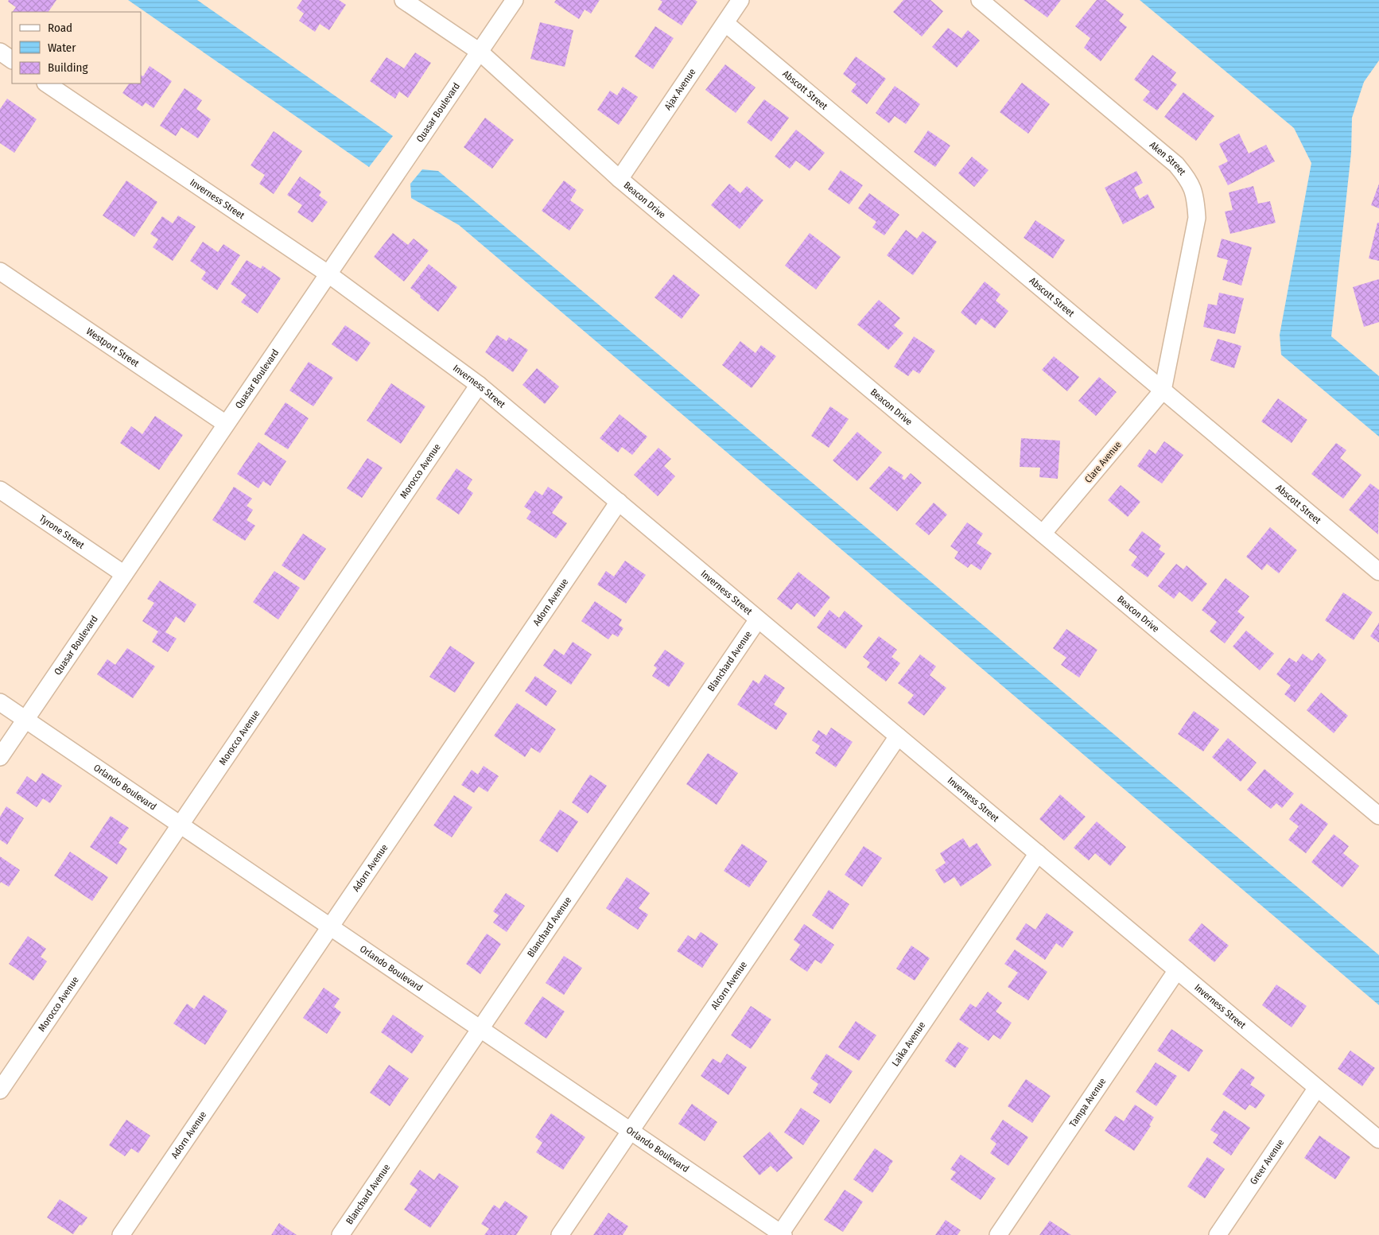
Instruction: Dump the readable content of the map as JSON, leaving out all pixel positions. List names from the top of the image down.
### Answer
{
  "streets": {
    "street": [
      "Ajax Avenue",
      "Abscott Street",
      "Quasar Boulevard",
      "Aken Street",
      "Inverness Street",
      "Beacon Drive",
      "Westport Street",
      "Clare Avenue",
      "Morocco Avenue",
      "Tyrone Street",
      "Adorn Avenue",
      "Blanchard Avenue",
      "Orlando Boulevard",
      "Alcorn Avenue",
      "Laika Avenue",
      "Tampa Avenue",
      "Greer Avenue"
    ]
  },
  "crossings": [
    ["Ajax Avenue", "Abscott Street"],
    ["Ajax Avenue", "Beacon Drive"],
    ["Abscott Street", "Aken Street"],
    ["Abscott Street", "Clare Avenue"],
    ["Quasar Boulevard", "Inverness Street"],
    ["Quasar Boulevard", "Beacon Drive"],
    ["Quasar Boulevard", "Westport Street"],
    ["Quasar Boulevard", "Tyrone Street"],
    ["Quasar Boulevard", "Orlando Boulevard"],
    ["Aken Street", "Clare Avenue"],
    ["Inverness Street", "Morocco Avenue"],
    ["Inverness Street", "Adorn Avenue"],
    ["Inverness Street", "Blanchard Avenue"],
    ["Inverness Street", "Alcorn Avenue"],
    ["Inverness Street", "Laika Avenue"],
    ["Inverness Street", "Tampa Avenue"],
    ["Inverness Street", "Greer Avenue"],
    ["Beacon Drive", "Clare Avenue"],
    ["Morocco Avenue", "Orlando Boulevard"],
    ["Adorn Avenue", "Orlando Boulevard"],
    ["Blanchard Avenue", "Orlando Boulevard"],
    ["Orlando Boulevard", "Alcorn Avenue"],
    ["Orlando Boulevard", "Laika Avenue"]
  ],
  "legend": ["Road", "Water", "Building"]
}
